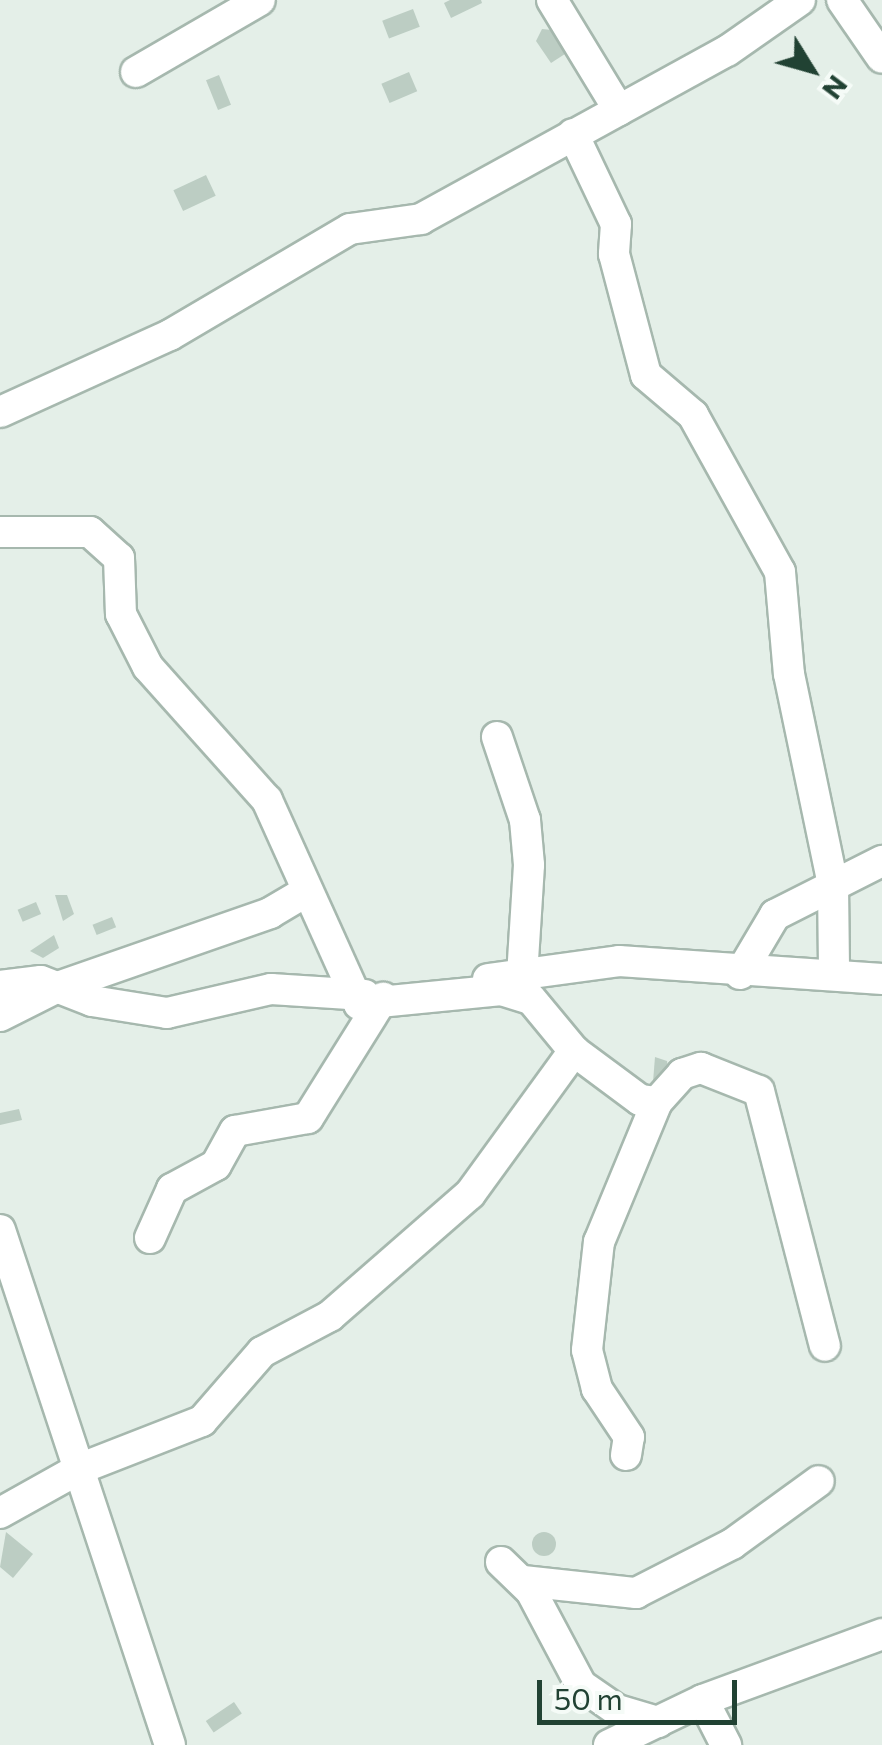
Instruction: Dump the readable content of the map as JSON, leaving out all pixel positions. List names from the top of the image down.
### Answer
{
  "scale_bar": "50 m",
  "north": "bottom right"
}
